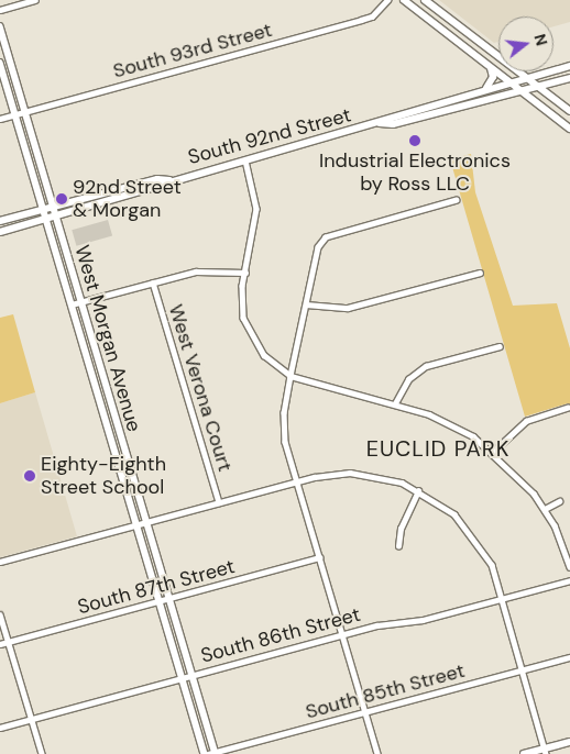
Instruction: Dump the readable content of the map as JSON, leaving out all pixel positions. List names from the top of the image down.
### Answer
{
  "streets": {
    "main road": ["South 92nd Street"],
    "street": [
      "South 93rd Street",
      "West Morgan Avenue",
      "West Verona Court",
      "South 87th Street",
      "South 86th Street",
      "South 85th Street"
    ]
  },
  "crossings": [
    ["South 93rd Street", "West Morgan Avenue"],
    ["South 92nd Street", "West Morgan Avenue"],
    ["West Morgan Avenue", "South 87th Street"],
    ["West Morgan Avenue", "South 86th Street"],
    ["West Morgan Avenue", "South 85th Street"]
  ],
  "districts": ["EUCLID PARK"],
  "places": ["Industrial Electronics by Ross LLC", "92nd Street & Morgan", "Eighty-Eighth Street School"],
  "north": "right"
}
